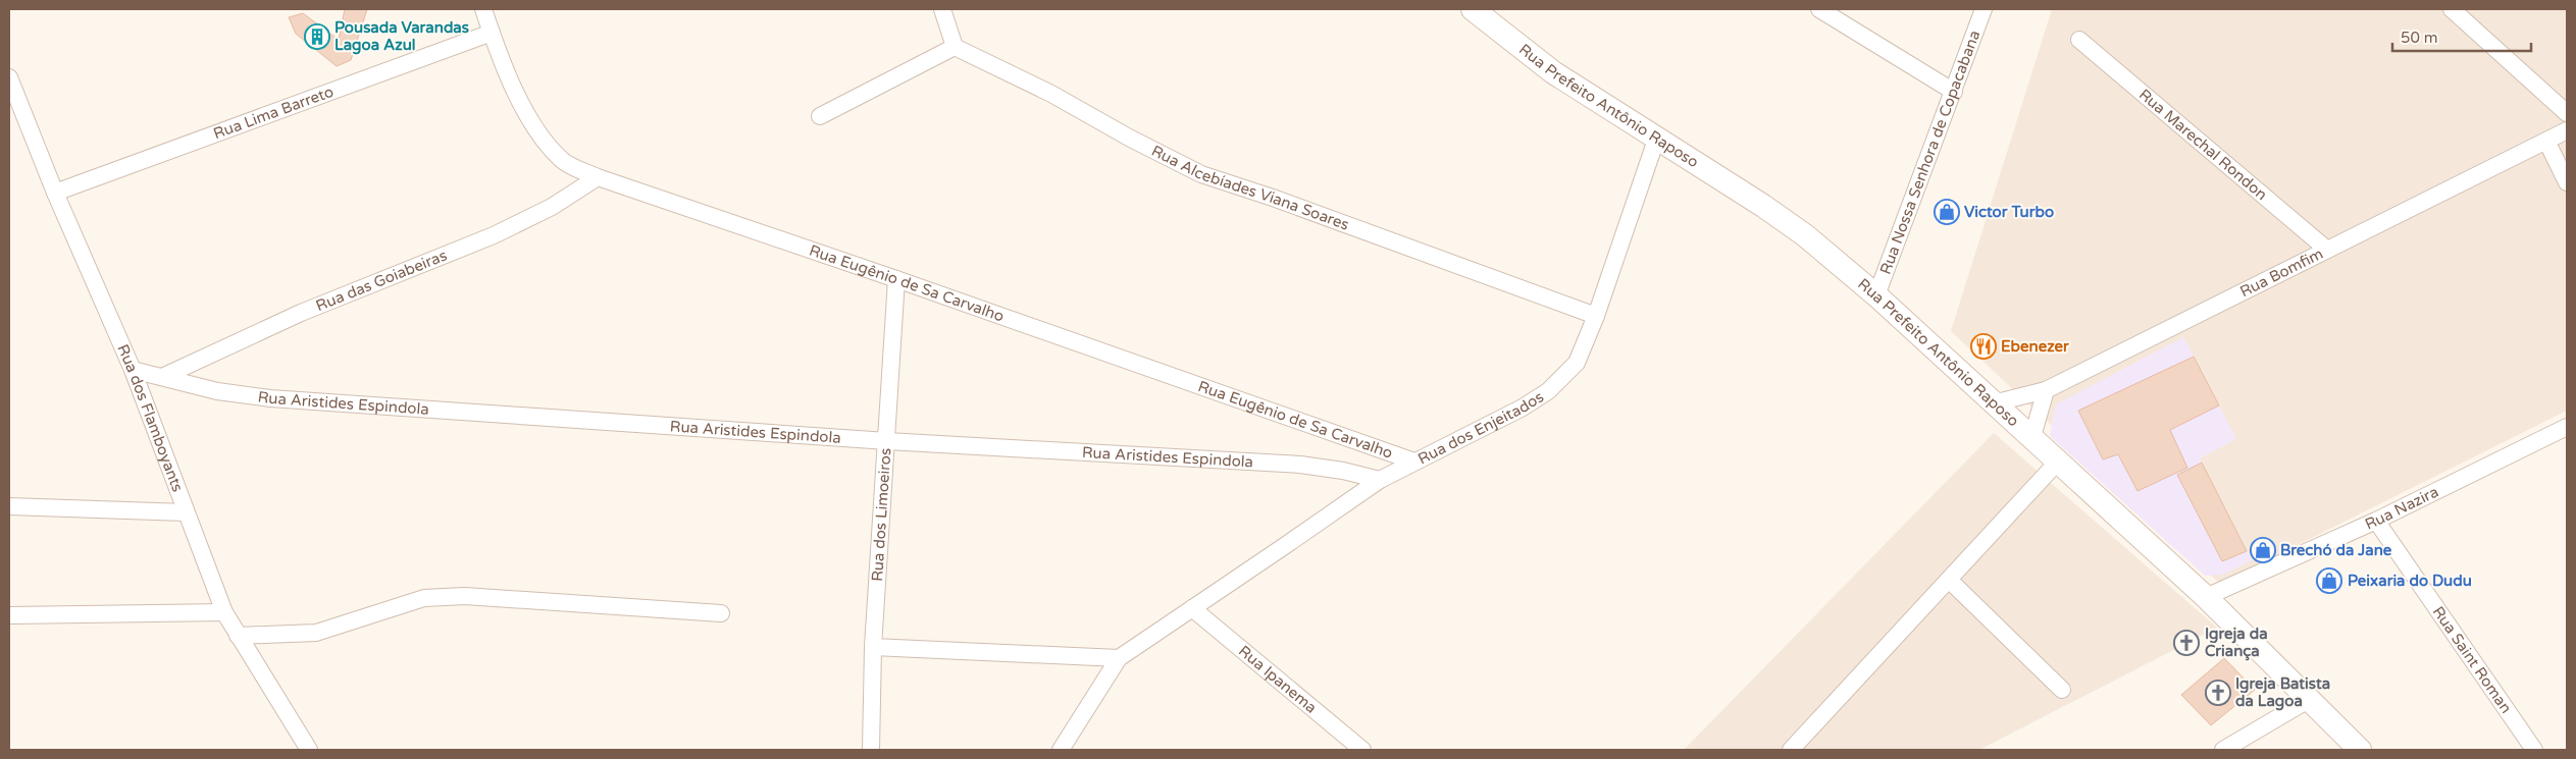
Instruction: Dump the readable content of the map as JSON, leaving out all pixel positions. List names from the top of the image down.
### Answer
{
  "streets": {
    "street": [
      "Rua Prefeito Antônio Raposo",
      "Rua Lima Barreto",
      "Rua Marechal Rondon",
      "Rua Nossa Senhora de Copacabana",
      "Rua Alcebíades Viana Soares",
      "Rua Bomfim",
      "Rua das Goiabeiras",
      "Rua Eugênio de Sa Carvalho",
      "Rua Aristides Espindola",
      "Rua dos Flamboyants",
      "Rua dos Enjeitados",
      "Rua Nazira",
      "Rua dos Limoeiros",
      "Rua Saint Roman",
      "Rua Ipanema"
    ]
  },
  "crossings": [
    ["Rua Prefeito Antônio Raposo", "Rua Nossa Senhora de Copacabana"],
    ["Rua Prefeito Antônio Raposo", "Rua Bomfim"],
    ["Rua Prefeito Antônio Raposo", "Rua dos Enjeitados"],
    ["Rua Prefeito Antônio Raposo", "Rua Nazira"],
    ["Rua Lima Barreto", "Rua Eugênio de Sa Carvalho"],
    ["Rua Lima Barreto", "Rua dos Flamboyants"],
    ["Rua Marechal Rondon", "Rua Bomfim"],
    ["Rua Alcebíades Viana Soares", "Rua dos Enjeitados"],
    ["Rua das Goiabeiras", "Rua Eugênio de Sa Carvalho"],
    ["Rua das Goiabeiras", "Rua Aristides Espindola"],
    ["Rua Eugênio de Sa Carvalho", "Rua dos Enjeitados"],
    ["Rua Eugênio de Sa Carvalho", "Rua dos Limoeiros"],
    ["Rua Aristides Espindola", "Rua dos Flamboyants"],
    ["Rua Aristides Espindola", "Rua dos Enjeitados"],
    ["Rua Aristides Espindola", "Rua dos Limoeiros"],
    ["Rua dos Enjeitados", "Rua Ipanema"],
    ["Rua Nazira", "Rua Saint Roman"]
  ],
  "places": {
    "building": ["Pousada Varandas Lagoa Azul"],
    "shop": ["Victor Turbo", "Brechó da Jane", "Peixaria do Dudu"],
    "restaurant": ["Ebenezer"],
    "church": ["Igreja da Criança", "Igreja Batista da Lagoa"]
  },
  "scale_bar": "50 m"
}
